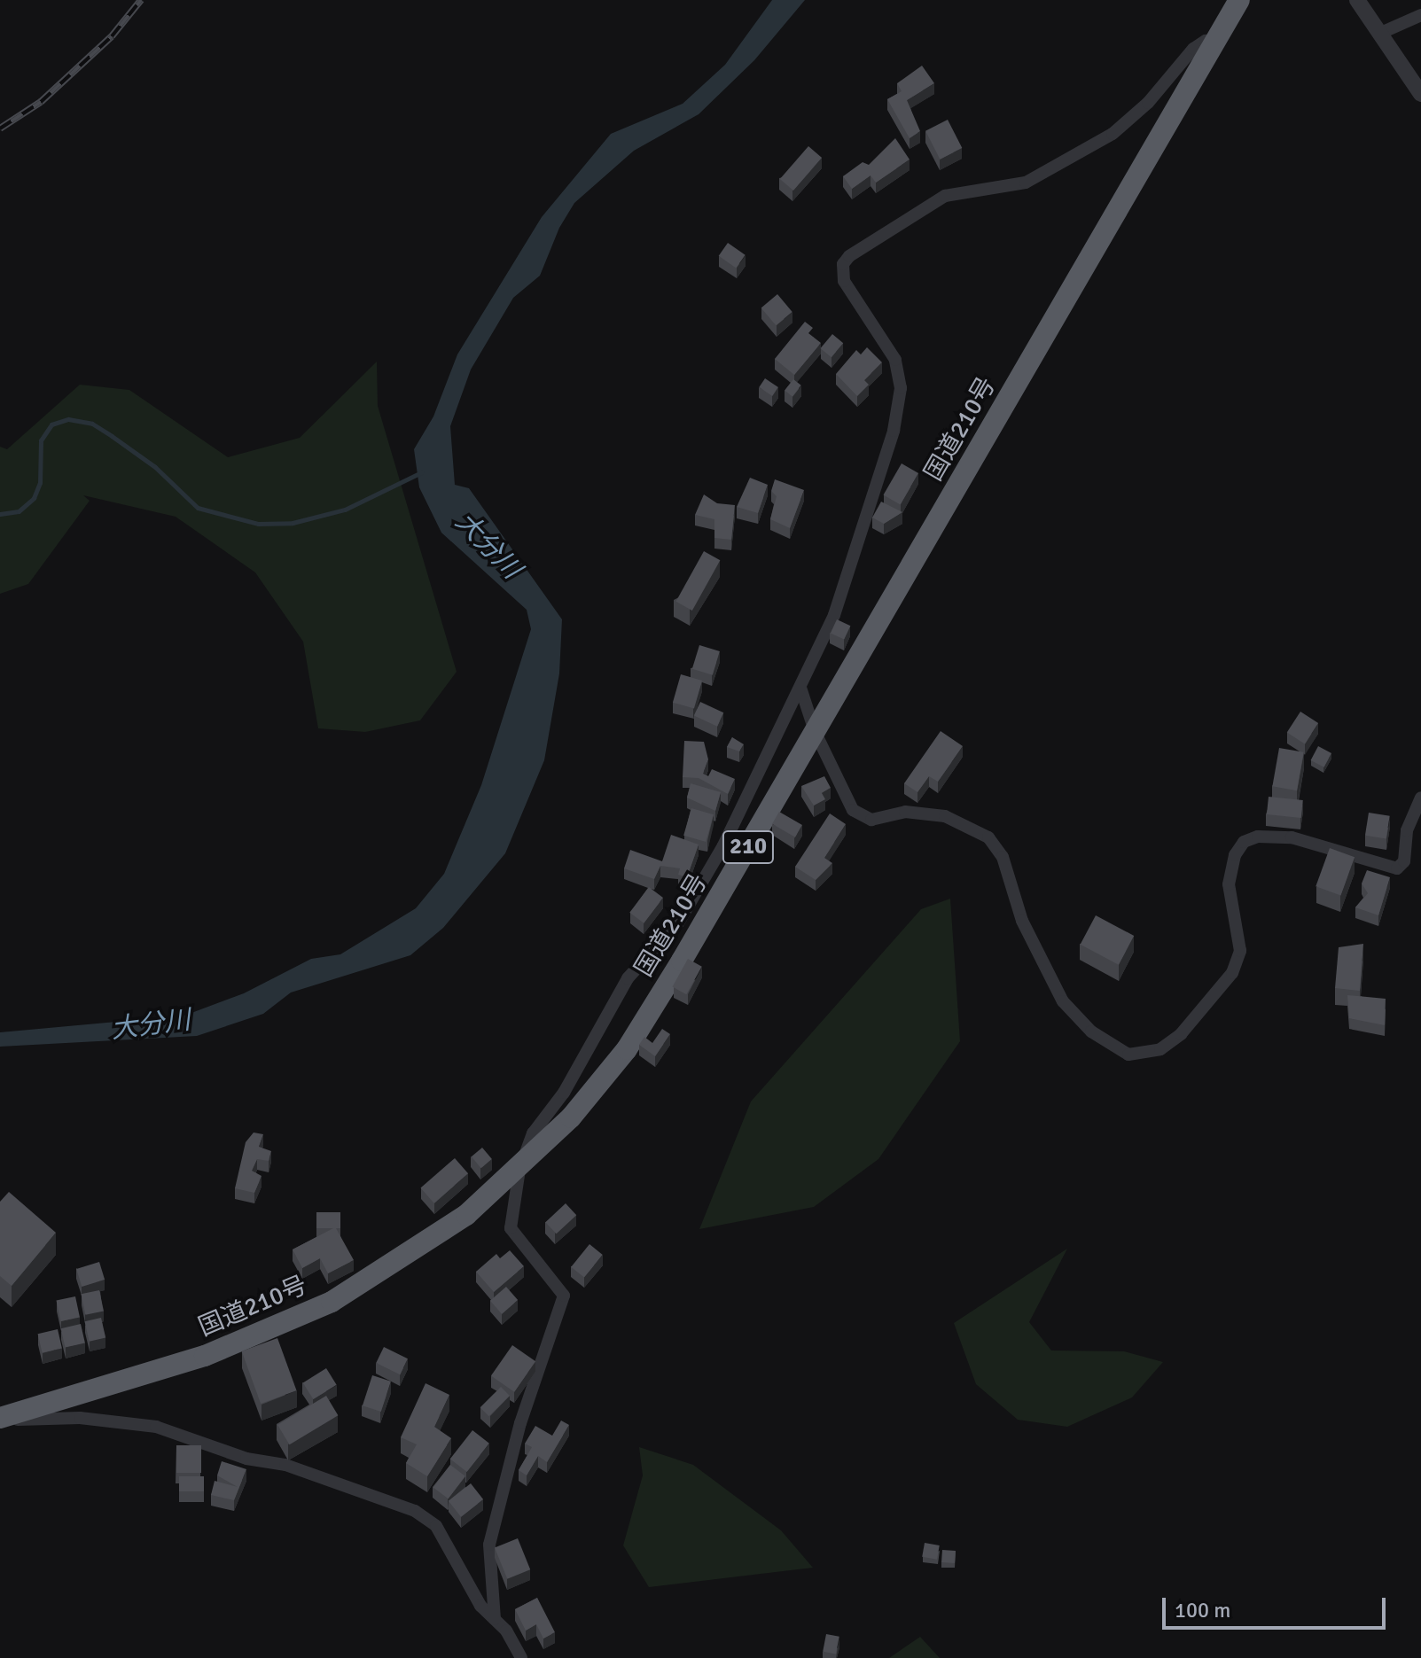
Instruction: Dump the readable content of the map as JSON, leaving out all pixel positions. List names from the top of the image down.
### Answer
{
  "streets": {
    "highway": ["国道210号", "210"]
  },
  "water": ["大分川"],
  "scale_bar": "100 m"
}
